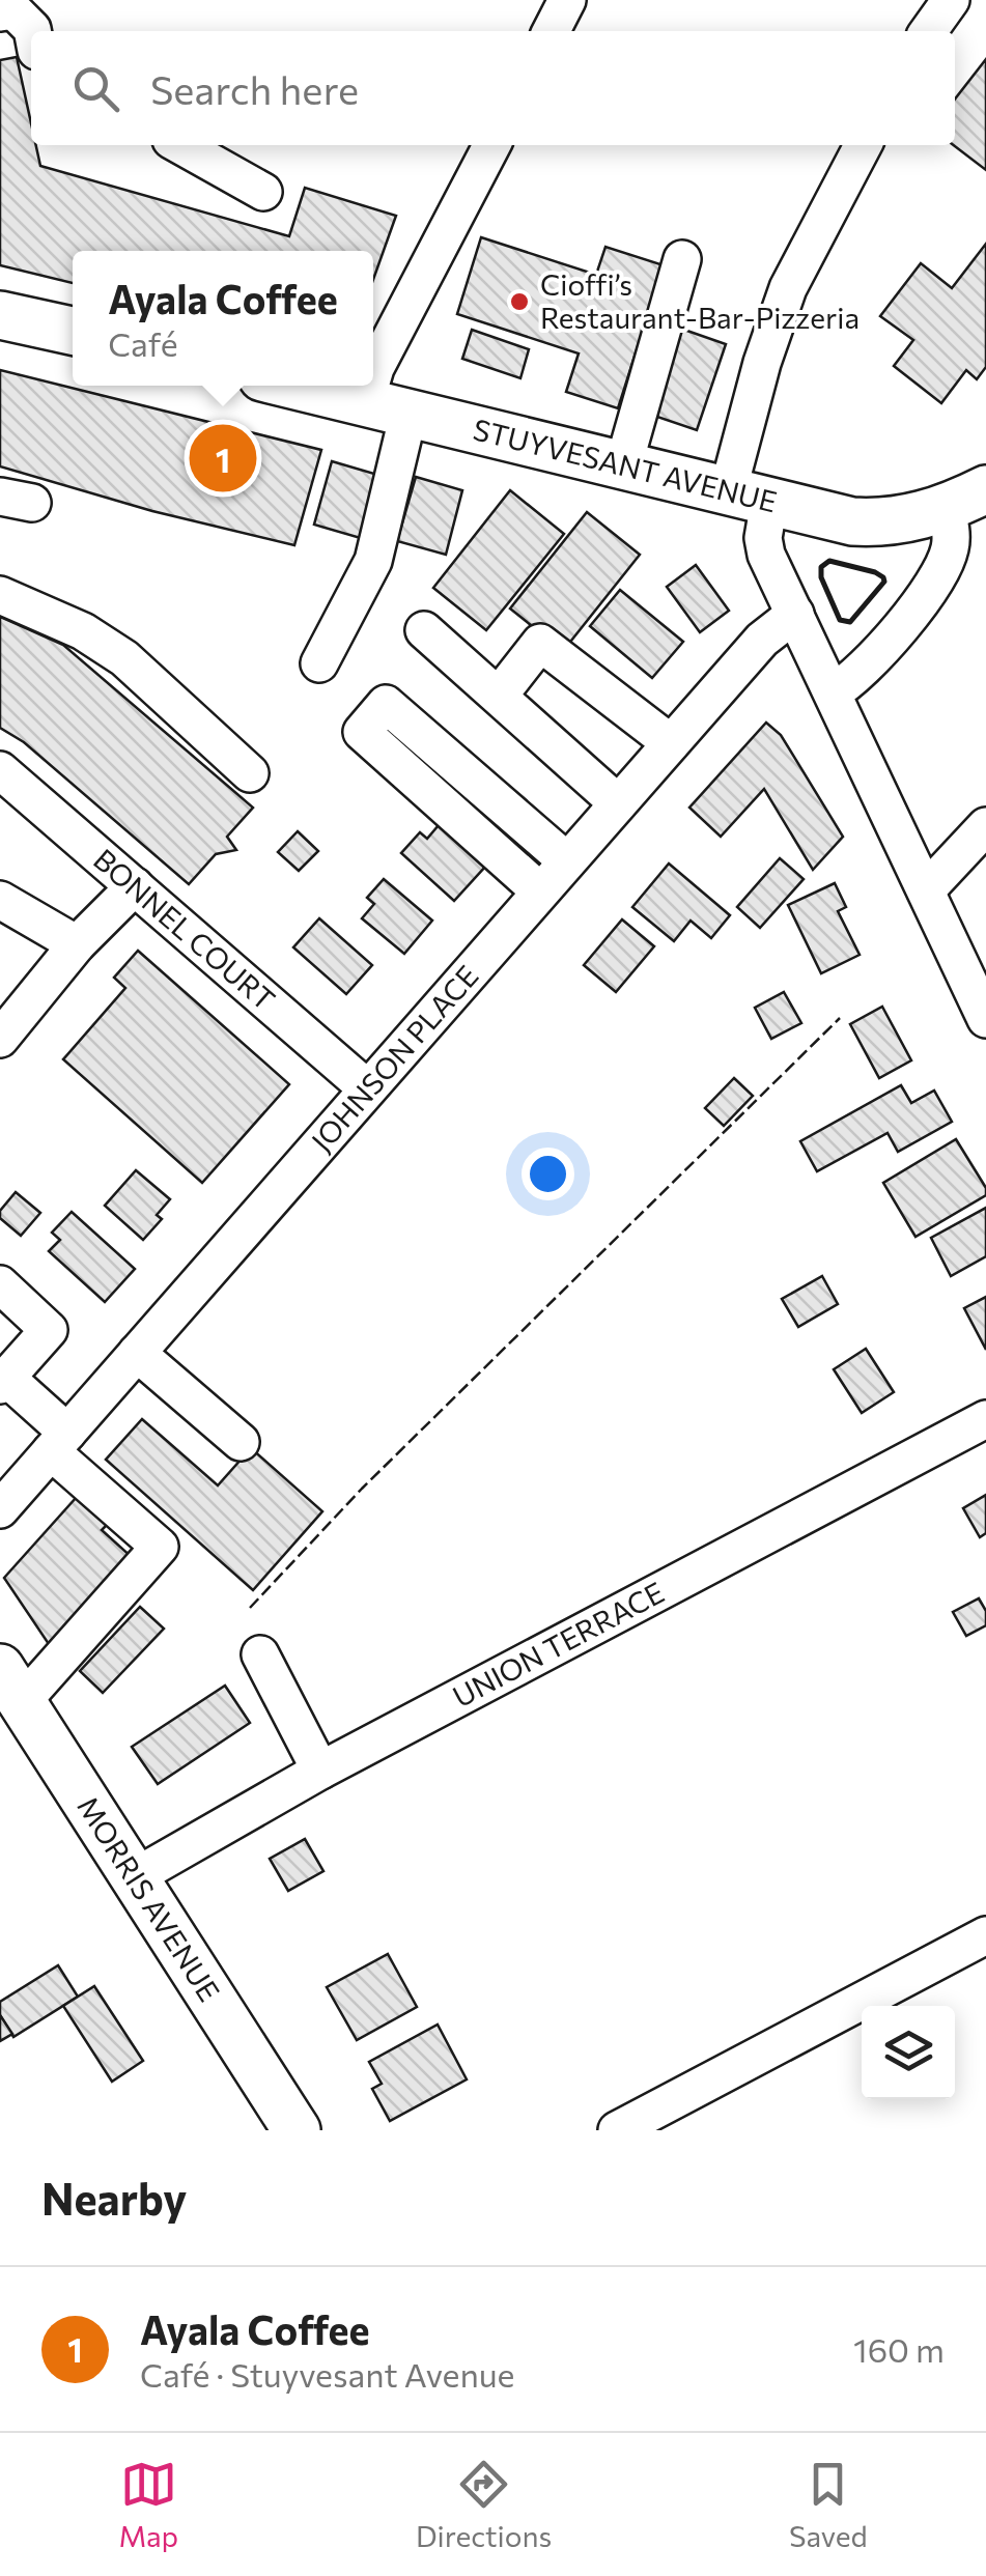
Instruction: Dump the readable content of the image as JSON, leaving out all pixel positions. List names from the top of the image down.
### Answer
{
  "streets": {
    "main road": ["STUYVESANT AVENUE", "MORRIS AVENUE"],
    "street": ["BONNEL COURT", "JOHNSON PLACE", "UNION TERRACE"]
  },
  "crossings": [
    ["BONNEL COURT", "JOHNSON PLACE"],
    ["UNION TERRACE", "MORRIS AVENUE"]
  ],
  "places": ["Cioffi’s Restaurant-Bar-Pizzeria"],
  "page": {
    "search": "Search here",
    "popup": ["Ayala Coffee", "Café"],
    "pins": "1",
    "heading": "Nearby",
    "list": [
      {
        "mark": "1",
        "name": "Ayala Coffee",
        "note": "Café · Stuyvesant Avenue",
        "value": "160 m"
      }
    ],
    "nav": ["Map", "Directions", "Saved"]
  }
}
